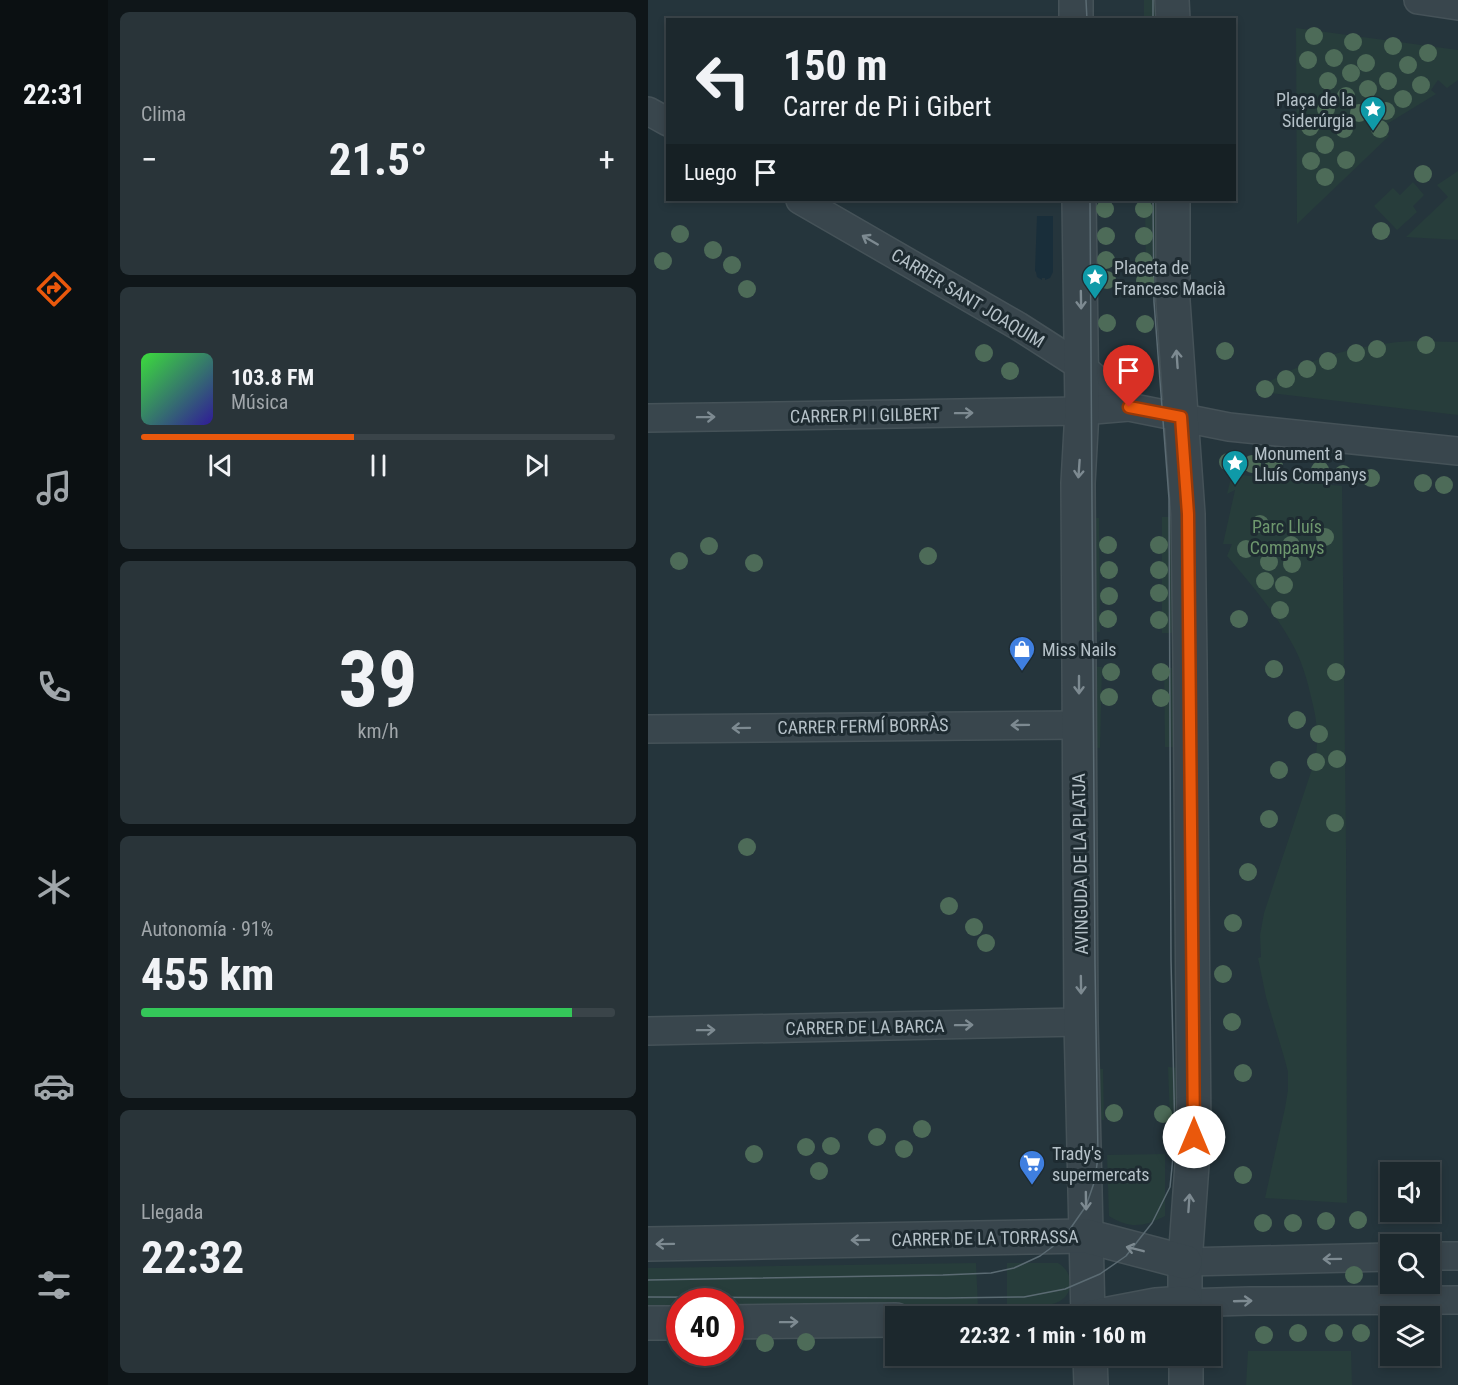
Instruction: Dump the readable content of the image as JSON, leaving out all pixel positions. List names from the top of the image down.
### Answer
{
  "streets": {
    "street": [
      "CARRER SANT JOAQUIM",
      "CARRER PI I GILBERT",
      "CARRER FERMÍ BORRÀS",
      "AVINGUDA DE LA PLATJA",
      "CARRER DE LA BARCA",
      "CARRER DE LA TORRASSA"
    ]
  },
  "crossings": [
    ["CARRER SANT JOAQUIM", "CARRER PI I GILBERT"],
    ["CARRER PI I GILBERT", "AVINGUDA DE LA PLATJA"],
    ["CARRER FERMÍ BORRÀS", "AVINGUDA DE LA PLATJA"],
    ["AVINGUDA DE LA PLATJA", "CARRER DE LA BARCA"],
    ["AVINGUDA DE LA PLATJA", "CARRER DE LA TORRASSA"]
  ],
  "one_way": [
    "CARRER SANT JOAQUIM",
    "CARRER PI I GILBERT",
    "CARRER FERMÍ BORRÀS",
    "CARRER DE LA BARCA"
  ],
  "parks": ["Parc Lluís Companys"],
  "places": {
    "place": ["Plaça de la Siderúrgia", "Placeta de Francesc Macià", "Monument a Lluís Companys"],
    "shop": ["Miss Nails"],
    "supermarket": ["Trady's supermercats"]
  },
  "page": {
    "tabs": "22:31",
    "tile": [
      "Clima",
      ["39", "km/h"],
      ["Autonomía · 91%", "455 km"],
      ["Llegada", "22:32"]
    ],
    "turn": ["150 m", "Carrer de Pi i Gibert"],
    "heat": ["−", "21.5°", "+"],
    "then": "Luego",
    "song": ["103.8 FM", "Música"],
    "limit": "40",
    "trip": "22:32 · 1 min · 160 m"
  }
}
